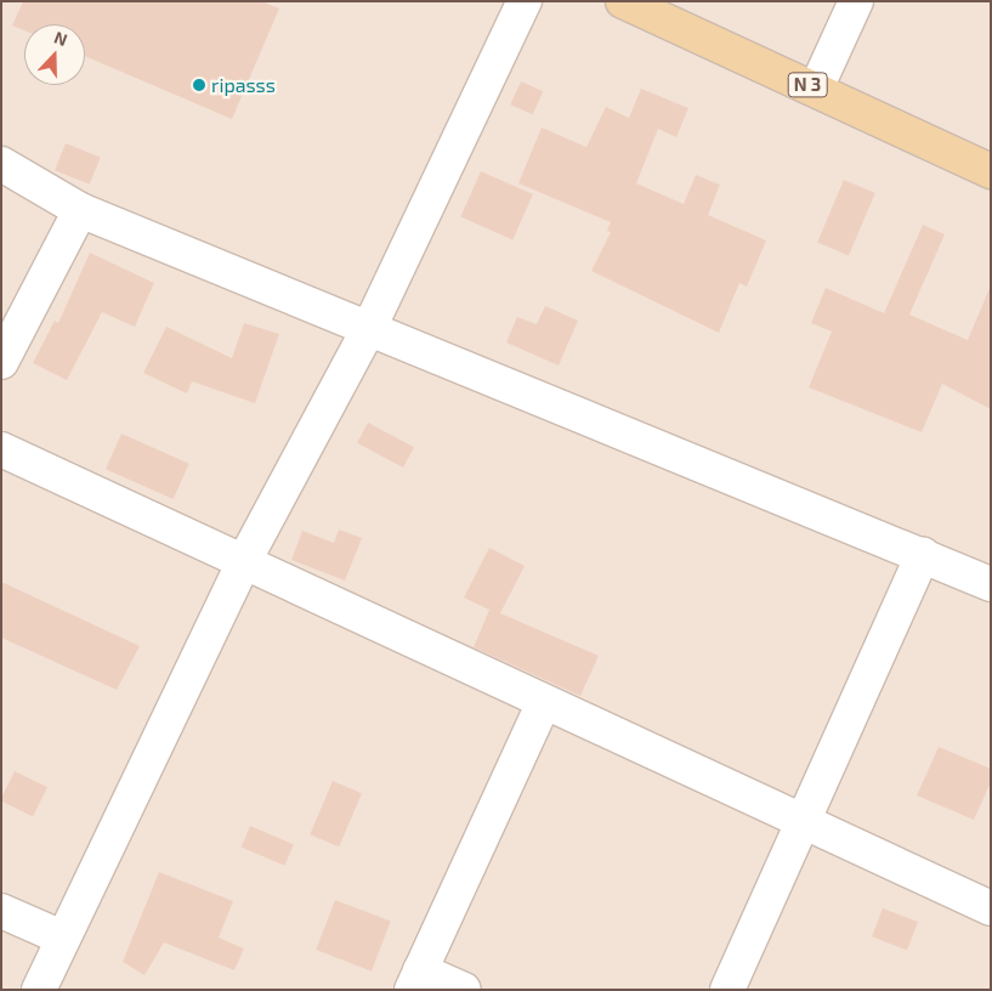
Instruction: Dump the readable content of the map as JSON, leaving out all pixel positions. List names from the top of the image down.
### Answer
{
  "streets": {
    "main road": ["N 3"]
  },
  "places": ["ripasss"],
  "north": "top"
}
